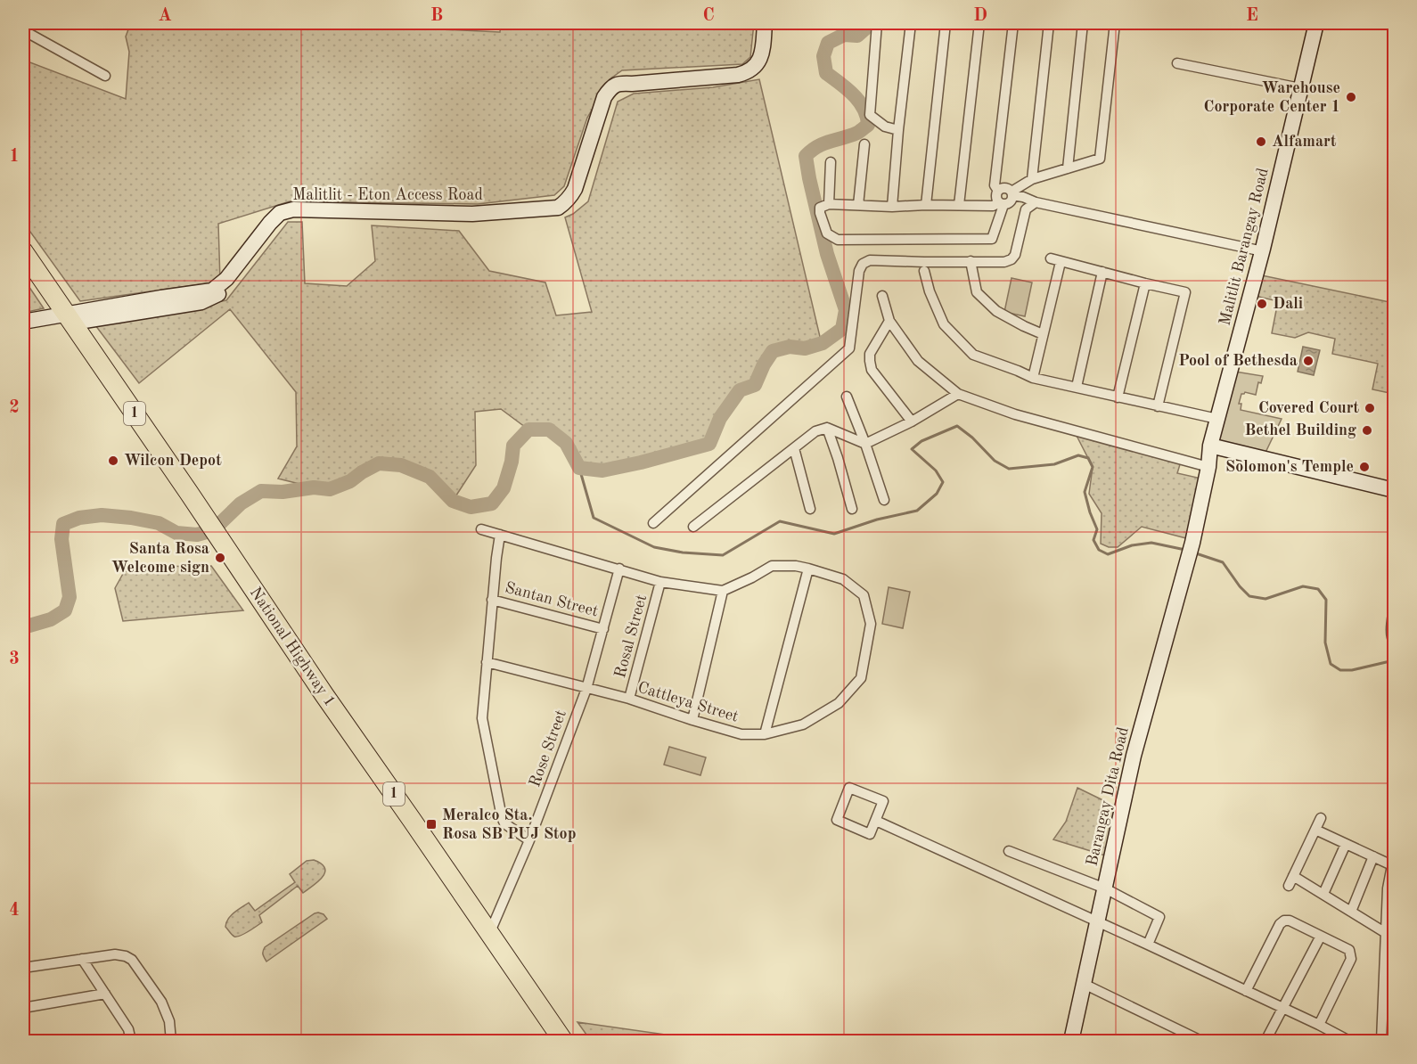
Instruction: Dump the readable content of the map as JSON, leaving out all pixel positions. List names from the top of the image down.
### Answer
{
  "streets": {
    "highway": ["1", "National Highway 1"],
    "street": [
      "Malitlit - Eton Access Road",
      "Malitlit Barangay Road",
      "Santan Street",
      "Rosal Street",
      "Cattleya Street",
      "Rose Street",
      "Barangay Dita Road"
    ]
  },
  "crossings": [
    ["Malitlit - Eton Access Road", "National Highway 1"],
    ["Malitlit Barangay Road", "Barangay Dita Road"],
    ["Santan Street", "Rose Street"],
    ["Rosal Street", "Cattleya Street"],
    ["National Highway 1", "Rose Street"],
    ["Cattleya Street", "Rose Street"]
  ],
  "places": {
    "other": [
      "Warehouse Corporate Center 1",
      "Alfamart",
      "Dali",
      "Pool of Bethesda",
      "Covered Court",
      "Bethel Building",
      "Wilcon Depot",
      "Solomon's Temple",
      "Santa Rosa Welcome sign"
    ],
    "transit": ["Meralco Sta. Rosa SB PUJ Stop"]
  },
  "grid": {
    "columns": [
      "A",
      "B",
      "C",
      "D",
      "E"
    ],
    "rows": [
      "1",
      "2",
      "3",
      "4"
    ]
  }
}
